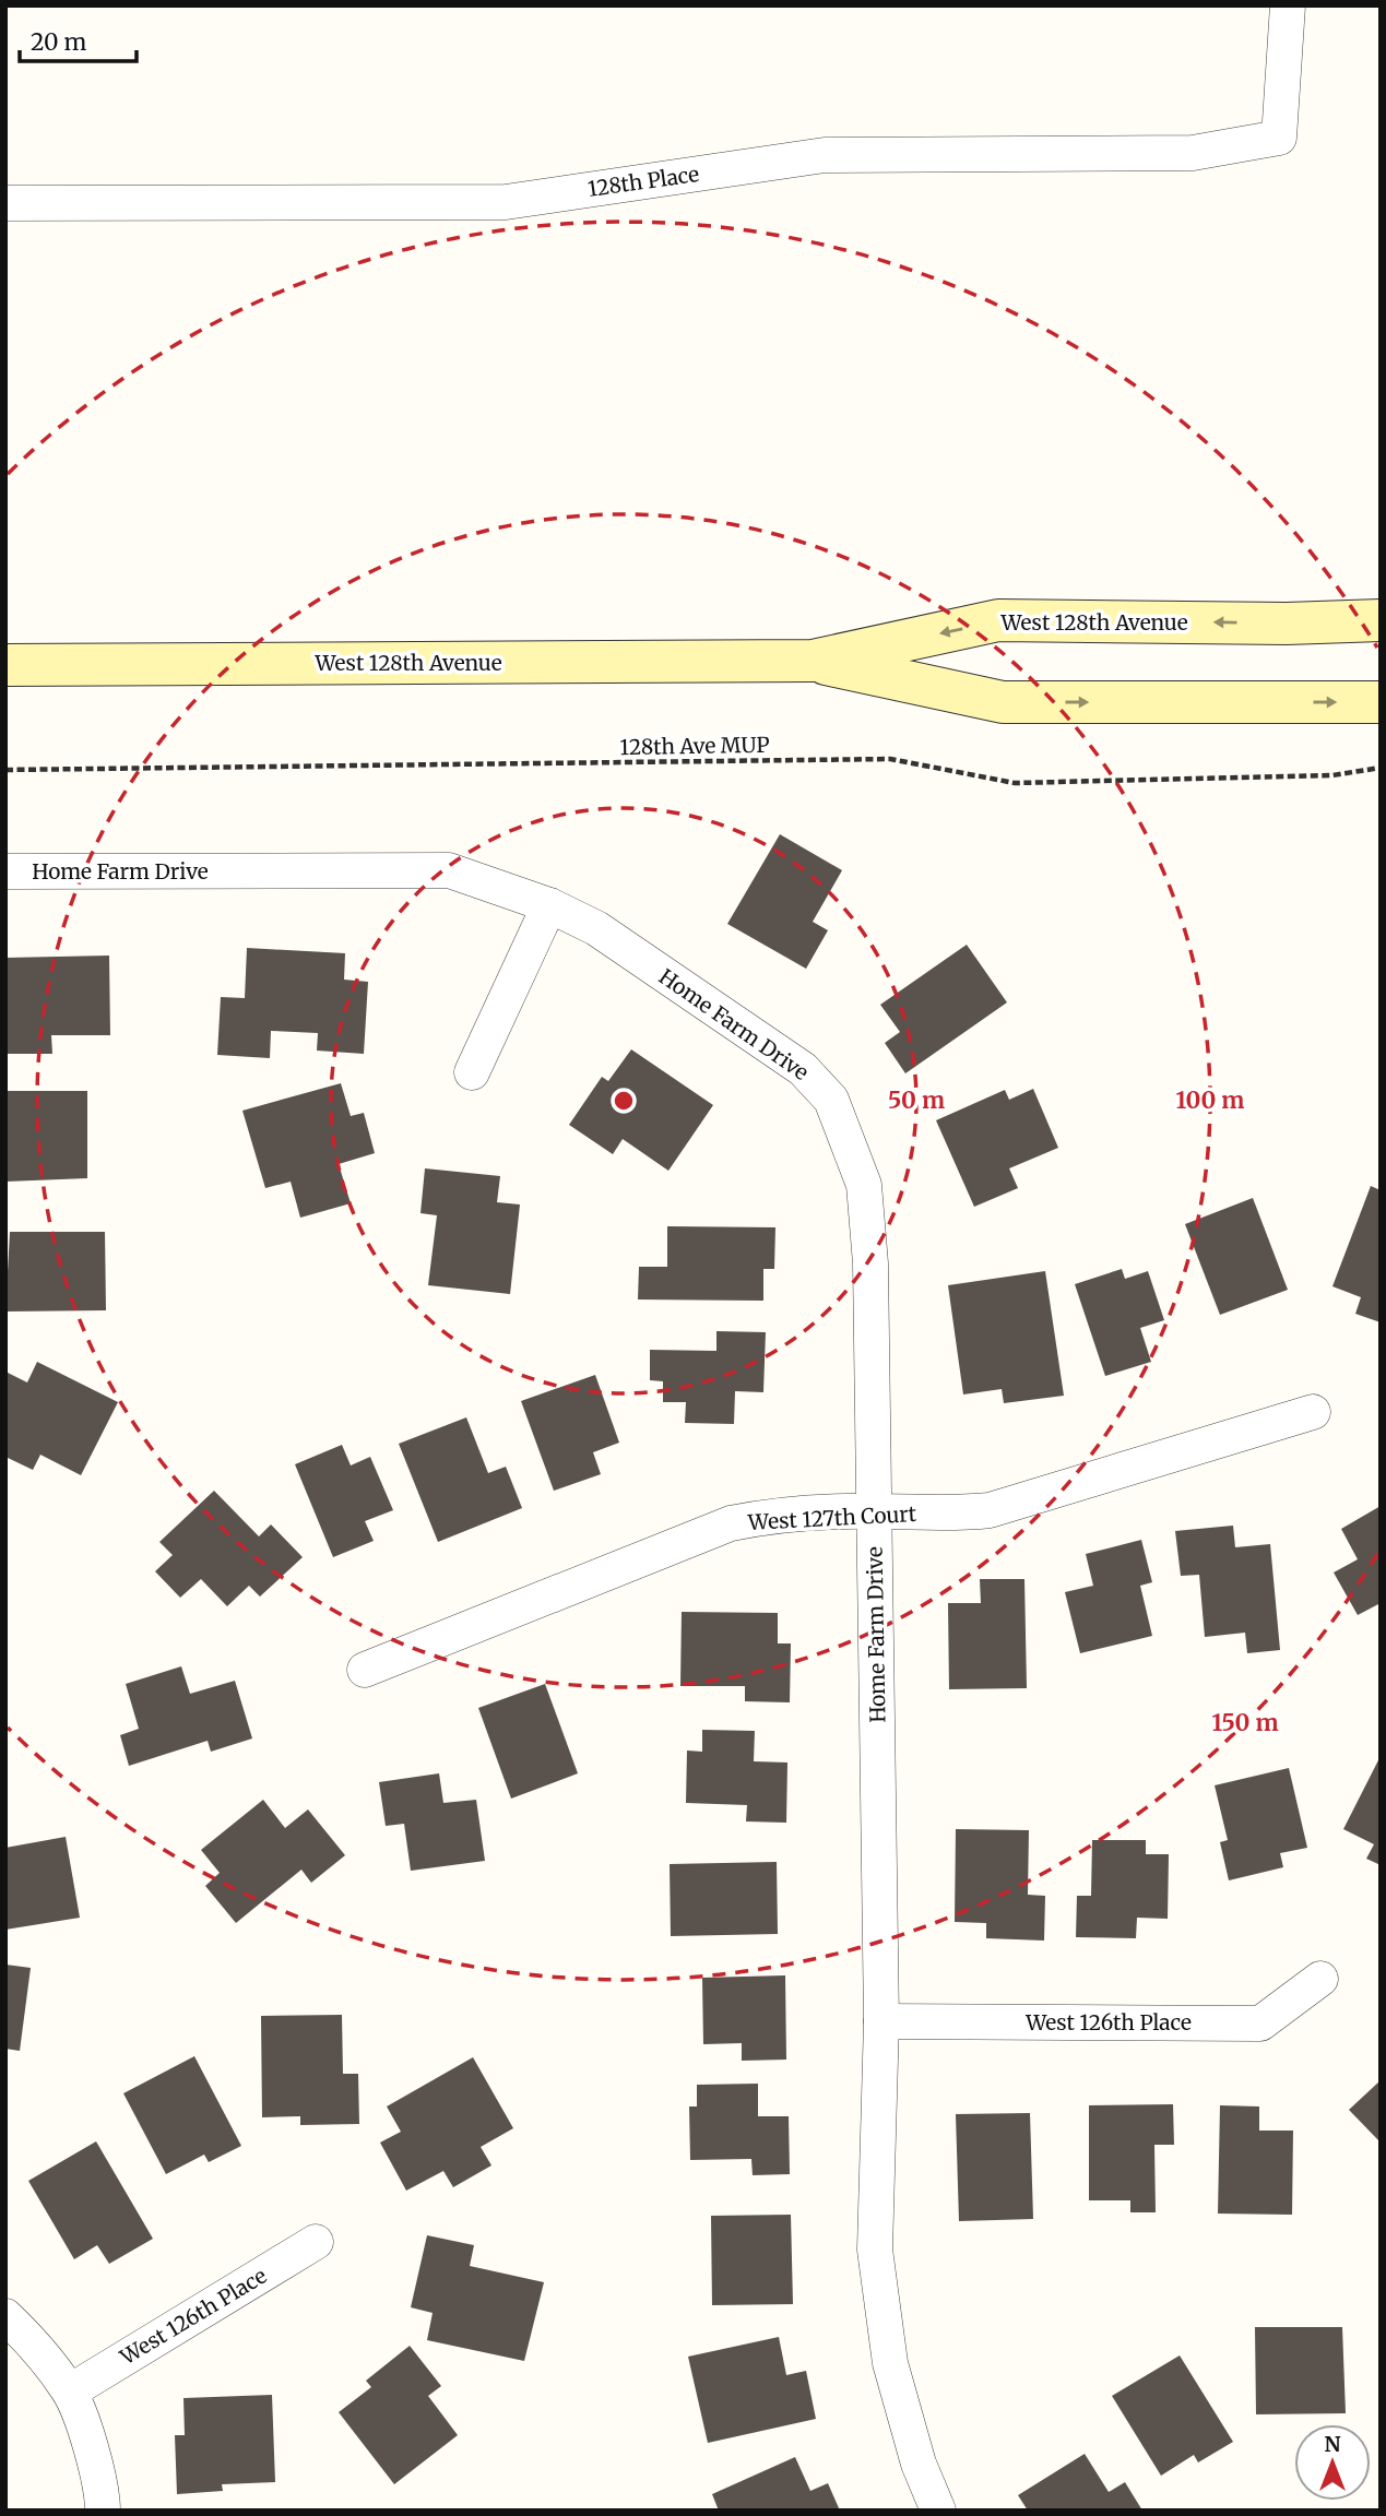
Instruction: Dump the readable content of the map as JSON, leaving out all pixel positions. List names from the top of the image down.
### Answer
{
  "streets": {
    "main road": ["West 128th Avenue"],
    "street": [
      "128th Place",
      "Home Farm Drive",
      "West 127th Court",
      "West 126th Place"
    ],
    "path": ["128th Ave MUP"]
  },
  "crossings": [
    ["Home Farm Drive", "West 127th Court"],
    ["Home Farm Drive", "West 126th Place"]
  ],
  "scale_bar": "20 m",
  "north": "top",
  "rings": ["50 m", "100 m", "150 m"]
}
